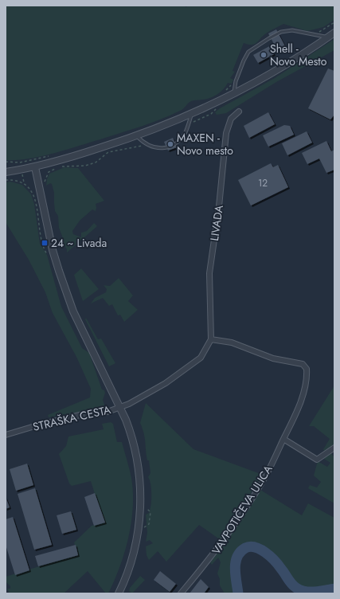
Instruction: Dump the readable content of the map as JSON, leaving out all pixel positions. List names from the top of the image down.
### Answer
{
  "streets": {
    "street": ["LIVADA", "STRAŠKA CESTA", "VAVPOTIČEVA ULICA"]
  },
  "crossings": [
    ["LIVADA", "STRAŠKA CESTA"]
  ],
  "places": {
    "other": ["Shell - Novo Mesto", "MAXEN - Novo mesto"],
    "transit": ["24 ~ Livada"]
  },
  "house_numbers": ["12"]
}
